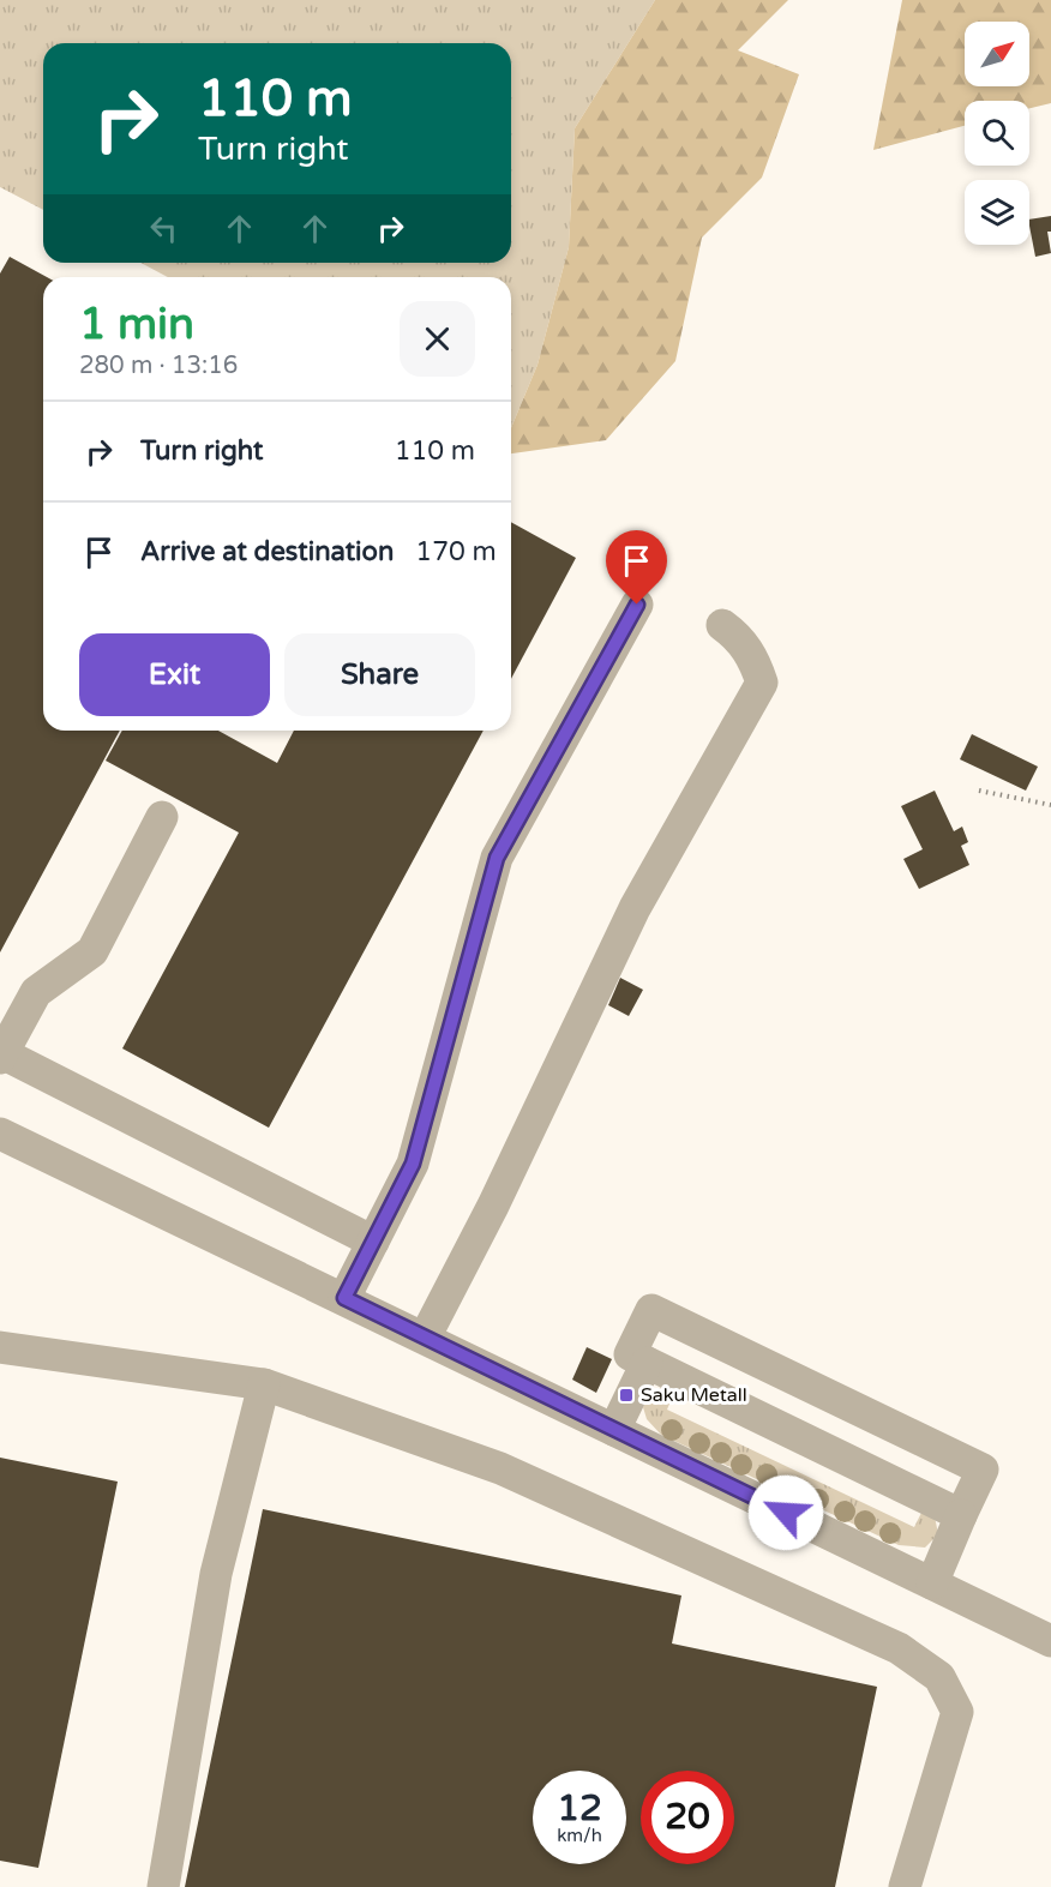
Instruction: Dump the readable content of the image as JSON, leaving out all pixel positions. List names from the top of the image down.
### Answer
{
  "places": {
    "transit": ["Saku Metall"]
  },
  "north": "top right",
  "page": {
    "turn": ["110 m", "Turn right"],
    "heading": ["1 min", "280 m · 13:16"],
    "list": [
      {
        "name": "Turn right",
        "value": "110 m"
      },
      {
        "name": "Arrive at destination",
        "value": "170 m"
      }
    ],
    "buttons": ["Exit", "Share"],
    "speed": "12 km/h",
    "limit": "20"
  }
}
